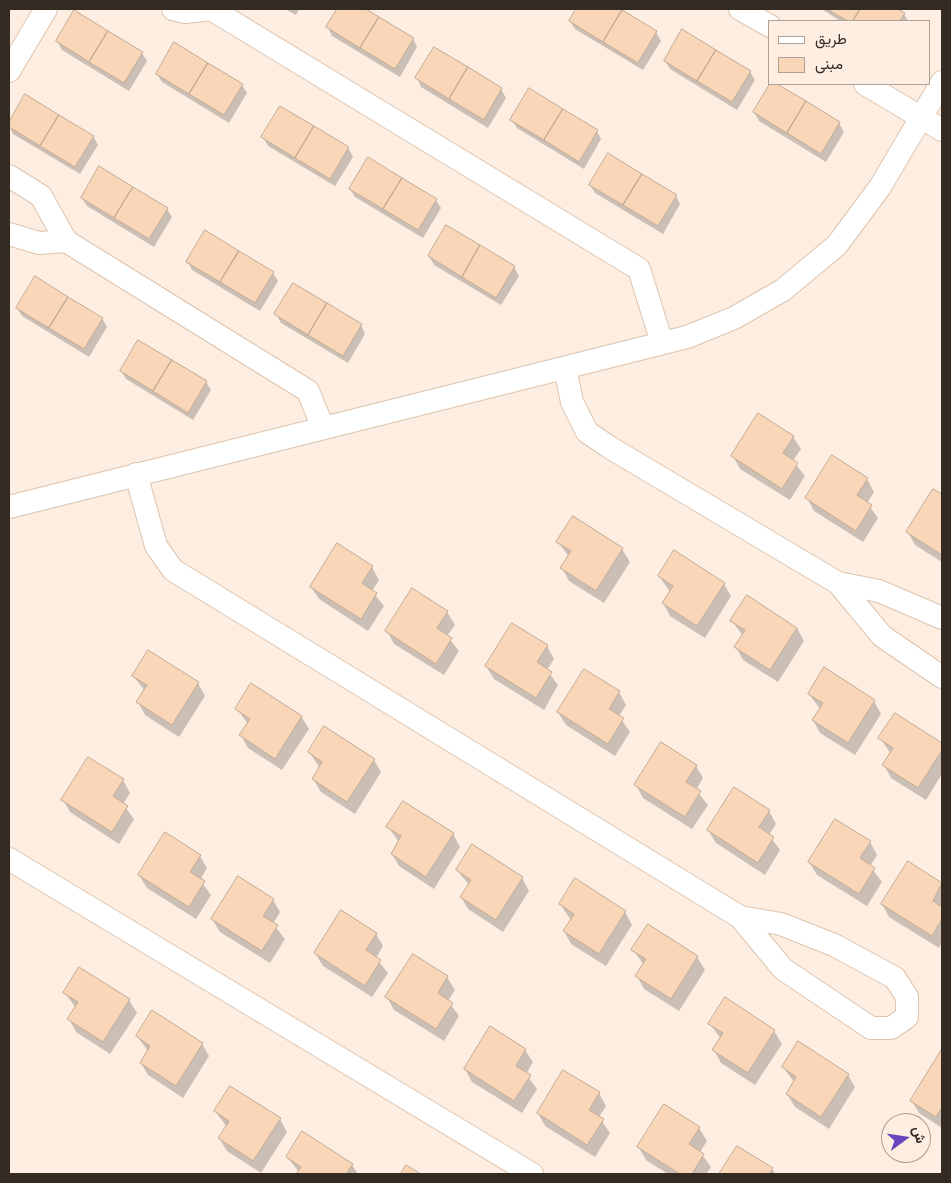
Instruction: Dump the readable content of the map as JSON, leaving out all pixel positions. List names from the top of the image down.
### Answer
{
  "legend": ["طريق", "مبنى"],
  "north": "right"
}
